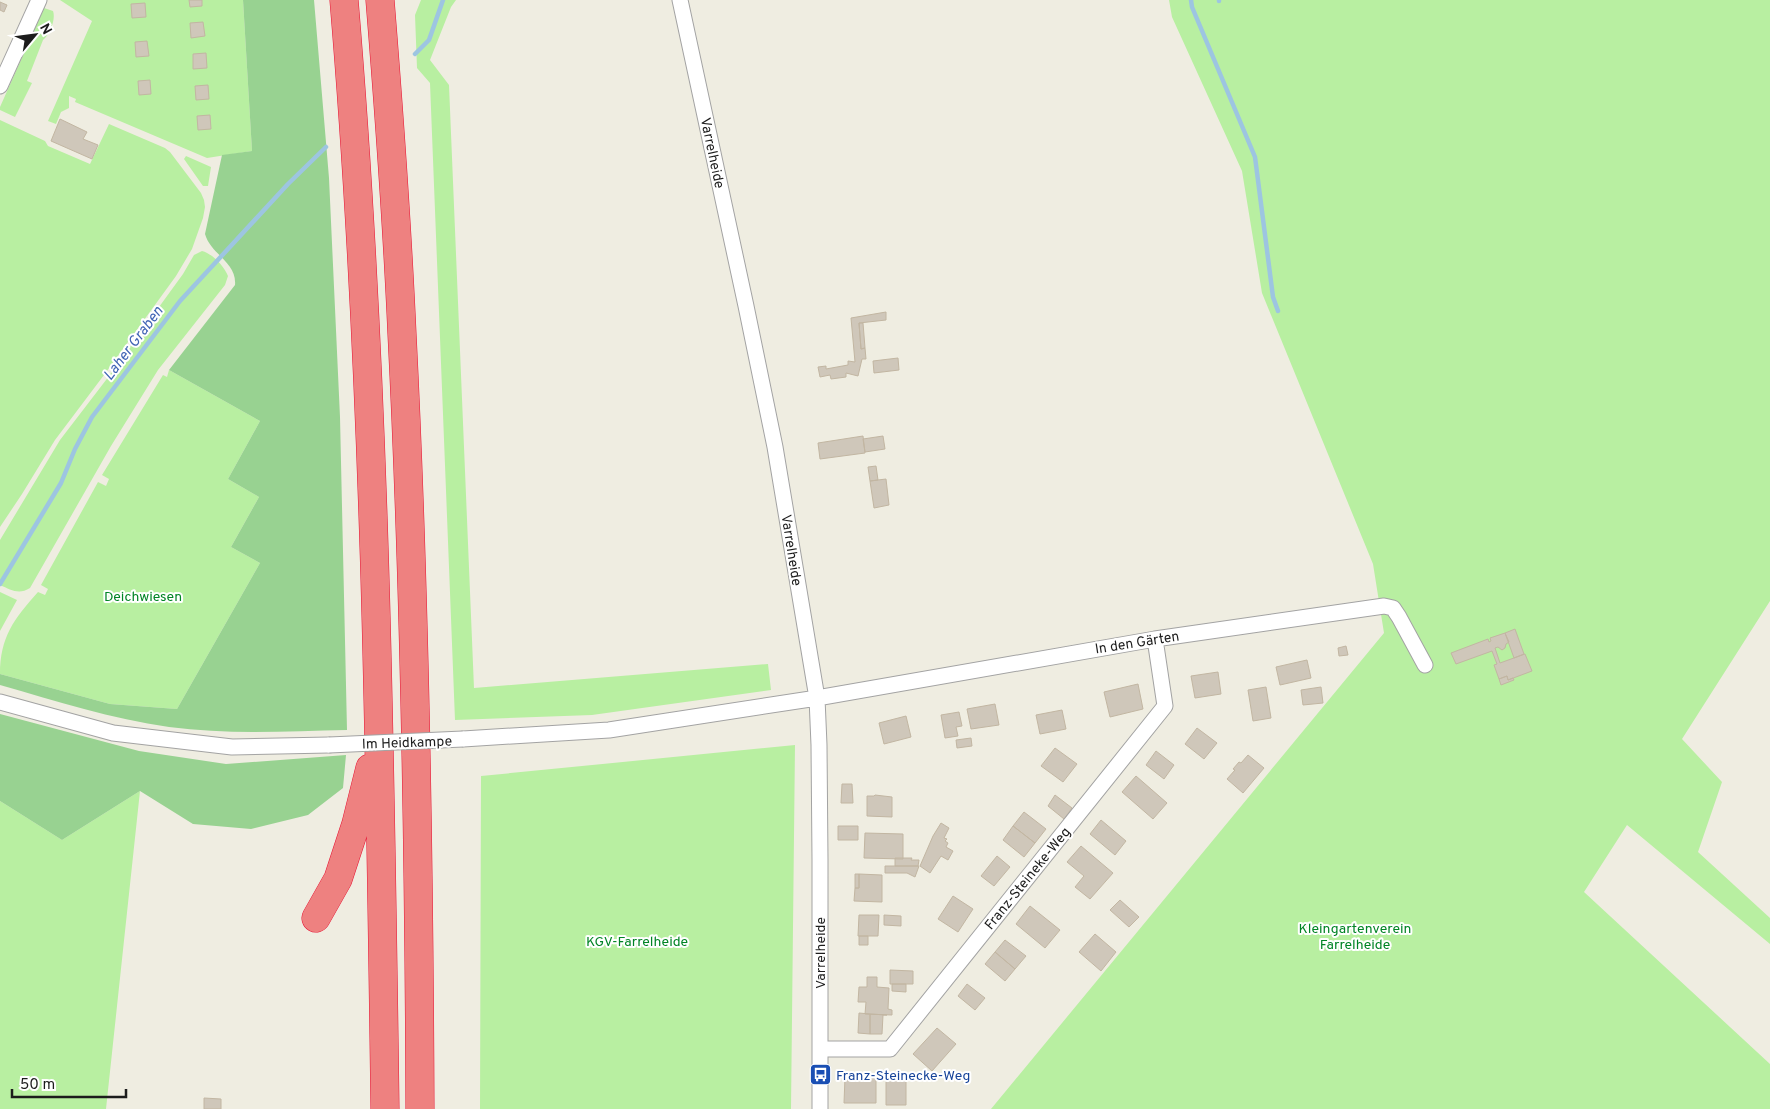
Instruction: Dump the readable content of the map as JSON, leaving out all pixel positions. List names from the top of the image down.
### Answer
{
  "streets": {
    "street": [
      "Varrelheide",
      "In den Gärten",
      "Im Heidkampe",
      "Franz-Steineke-Weg"
    ]
  },
  "crossings": [
    ["Varrelheide", "In den Gärten"],
    ["Varrelheide", "Im Heidkampe"],
    ["Varrelheide", "Franz-Steineke-Weg"],
    ["In den Gärten", "Im Heidkampe"],
    ["In den Gärten", "Franz-Steineke-Weg"]
  ],
  "water": ["Laher Graben"],
  "parks": ["Deichwiesen", "Kleingartenverein Farrelheide", "KGV-Farrelheide"],
  "places": {
    "bus stop": ["Franz-Steinecke-Weg"]
  },
  "scale_bar": "50 m",
  "north": "top right"
}
